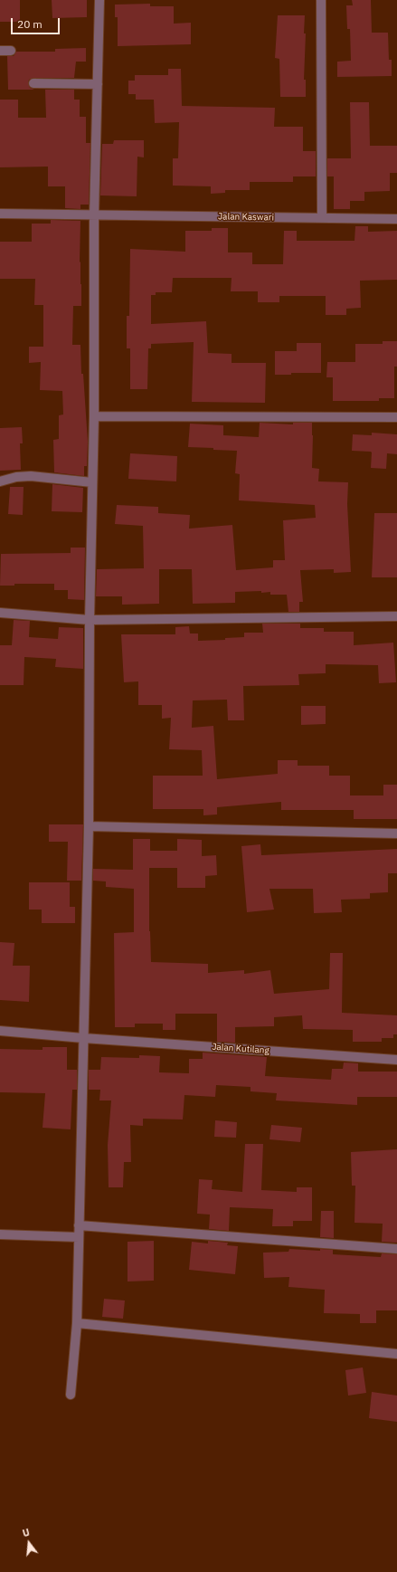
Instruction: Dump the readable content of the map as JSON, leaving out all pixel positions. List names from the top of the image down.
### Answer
{
  "streets": {
    "street": ["Jalan Kaswari", "Jalan Kutilang"]
  },
  "scale_bar": "20 m",
  "north": "top"
}
